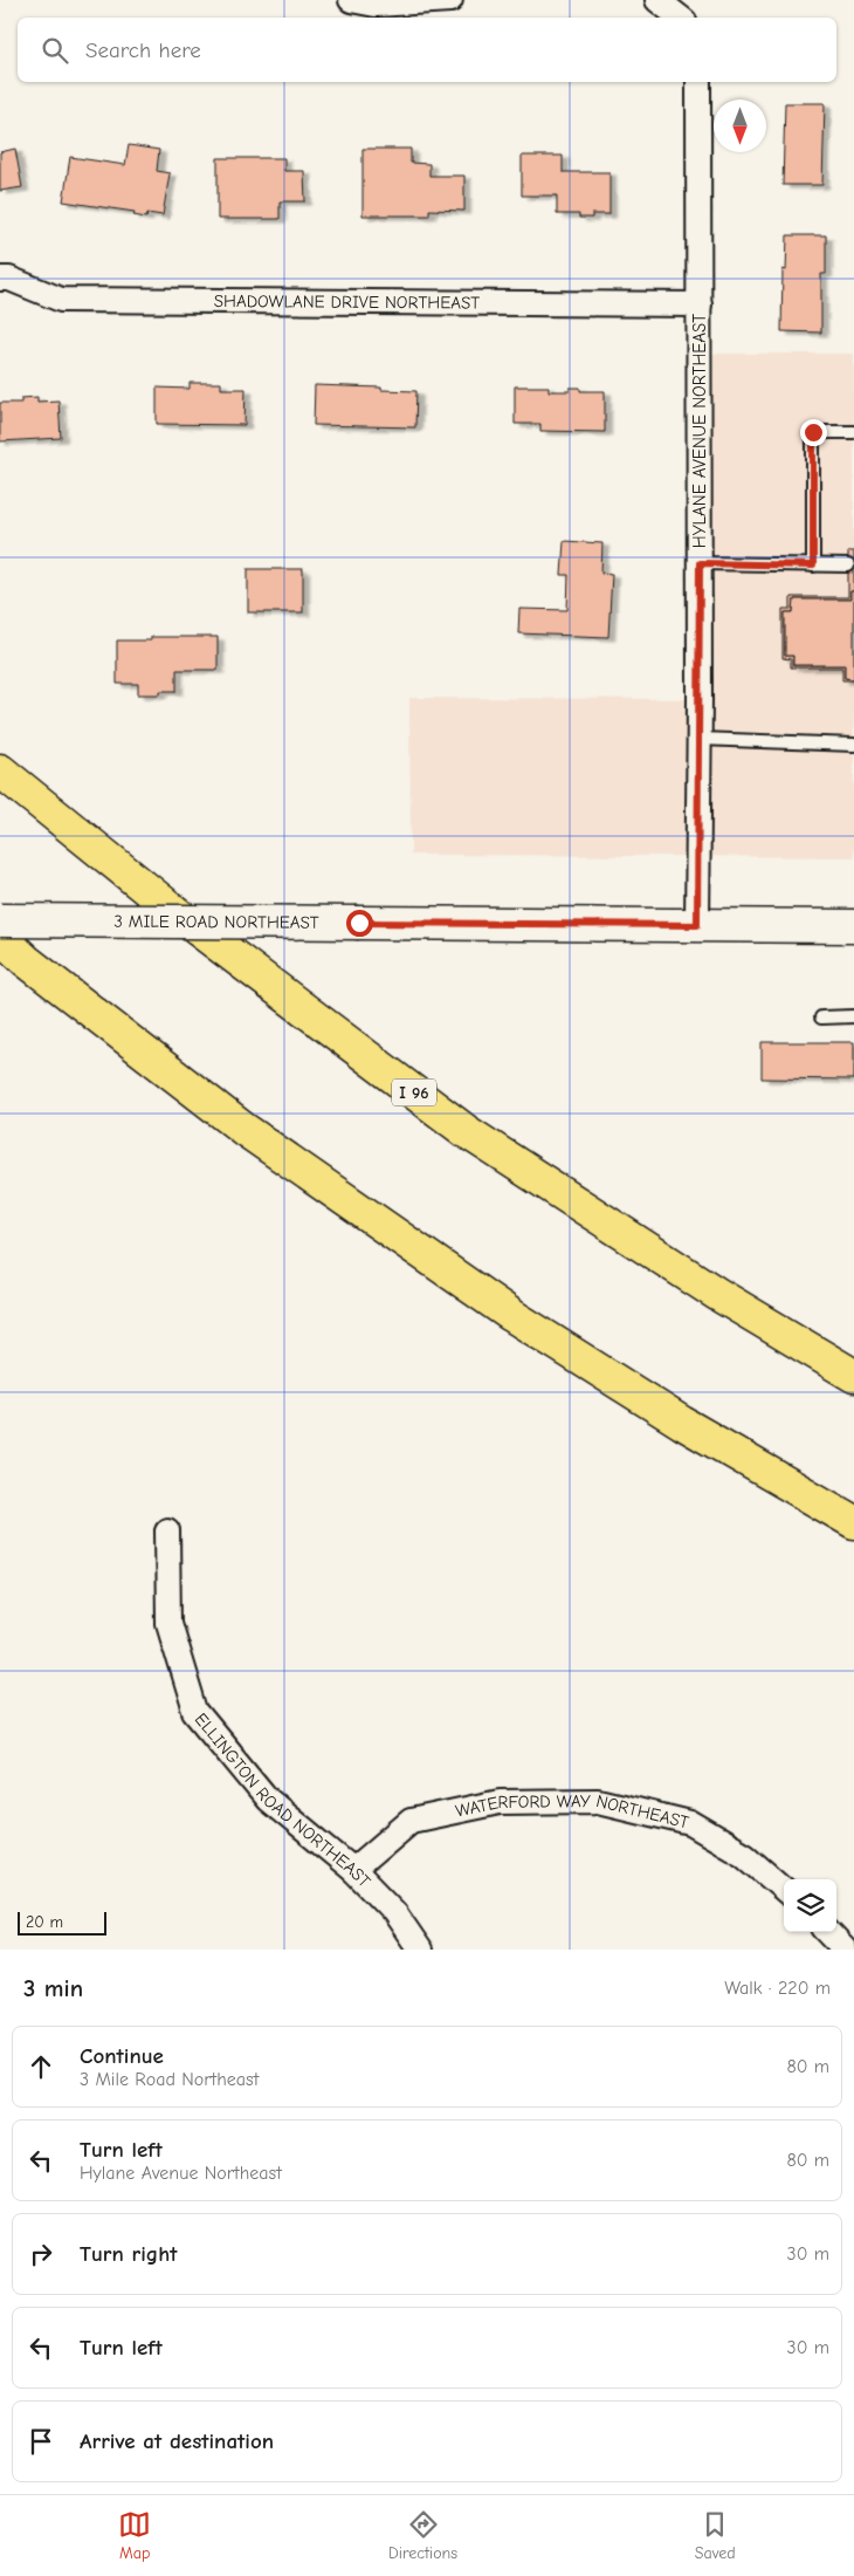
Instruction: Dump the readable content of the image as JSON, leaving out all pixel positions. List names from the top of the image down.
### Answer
{
  "streets": {
    "highway": ["I 96"],
    "main road": ["3 MILE ROAD NORTHEAST"],
    "street": [
      "SHADOWLANE DRIVE NORTHEAST",
      "HYLANE AVENUE NORTHEAST",
      "ELLINGTON ROAD NORTHEAST",
      "WATERFORD WAY NORTHEAST"
    ]
  },
  "crossings": [
    ["SHADOWLANE DRIVE NORTHEAST", "HYLANE AVENUE NORTHEAST"],
    ["HYLANE AVENUE NORTHEAST", "3 MILE ROAD NORTHEAST"],
    ["ELLINGTON ROAD NORTHEAST", "WATERFORD WAY NORTHEAST"]
  ],
  "scale_bar": "20 m",
  "north": "bottom",
  "page": {
    "search": "Search here",
    "scale": "20 m",
    "heading": ["3 min", "Walk · 220 m"],
    "list": [
      ["Continue", "3 Mile Road Northeast", "80 m"],
      ["Turn left", "Hylane Avenue Northeast", "80 m"],
      ["Turn right", "30 m"],
      ["Turn left", "30 m"],
      "Arrive at destination"
    ],
    "nav": ["Map", "Directions", "Saved"]
  }
}
